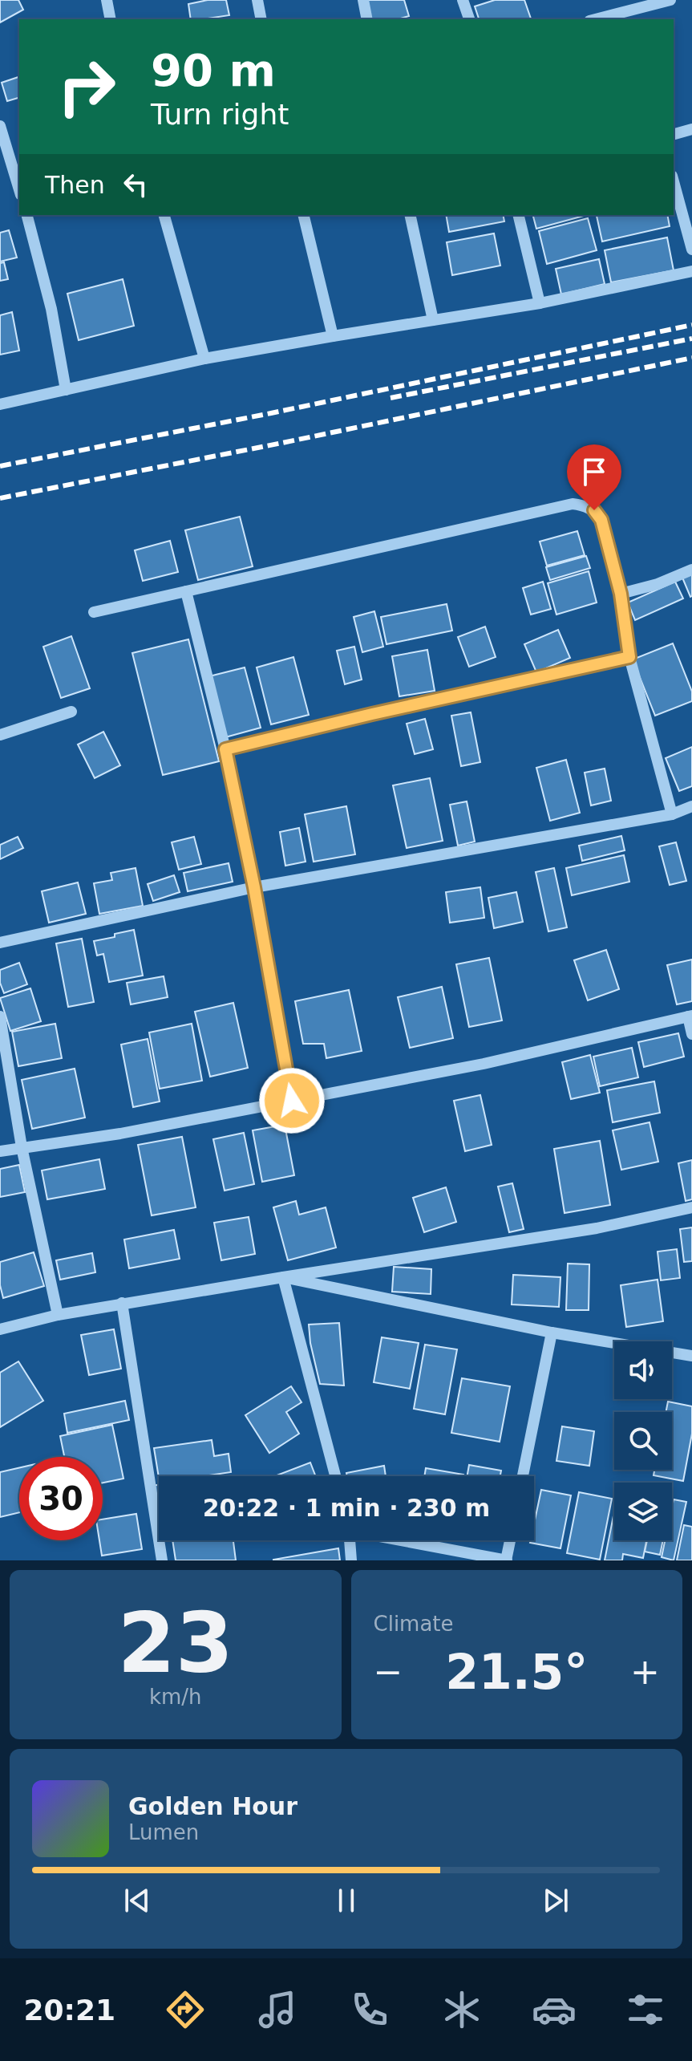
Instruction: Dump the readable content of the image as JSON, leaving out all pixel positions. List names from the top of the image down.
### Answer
{
  "page": {
    "turn": ["90 m", "Turn right"],
    "then": "Then",
    "limit": "30",
    "trip": "20:22 · 1 min · 230 m",
    "tile": [
      ["23", "km/h"],
      "Climate"
    ],
    "heat": ["−", "21.5°", "+"],
    "song": ["Golden Hour", "Lumen"],
    "tabs": "20:21"
  }
}
